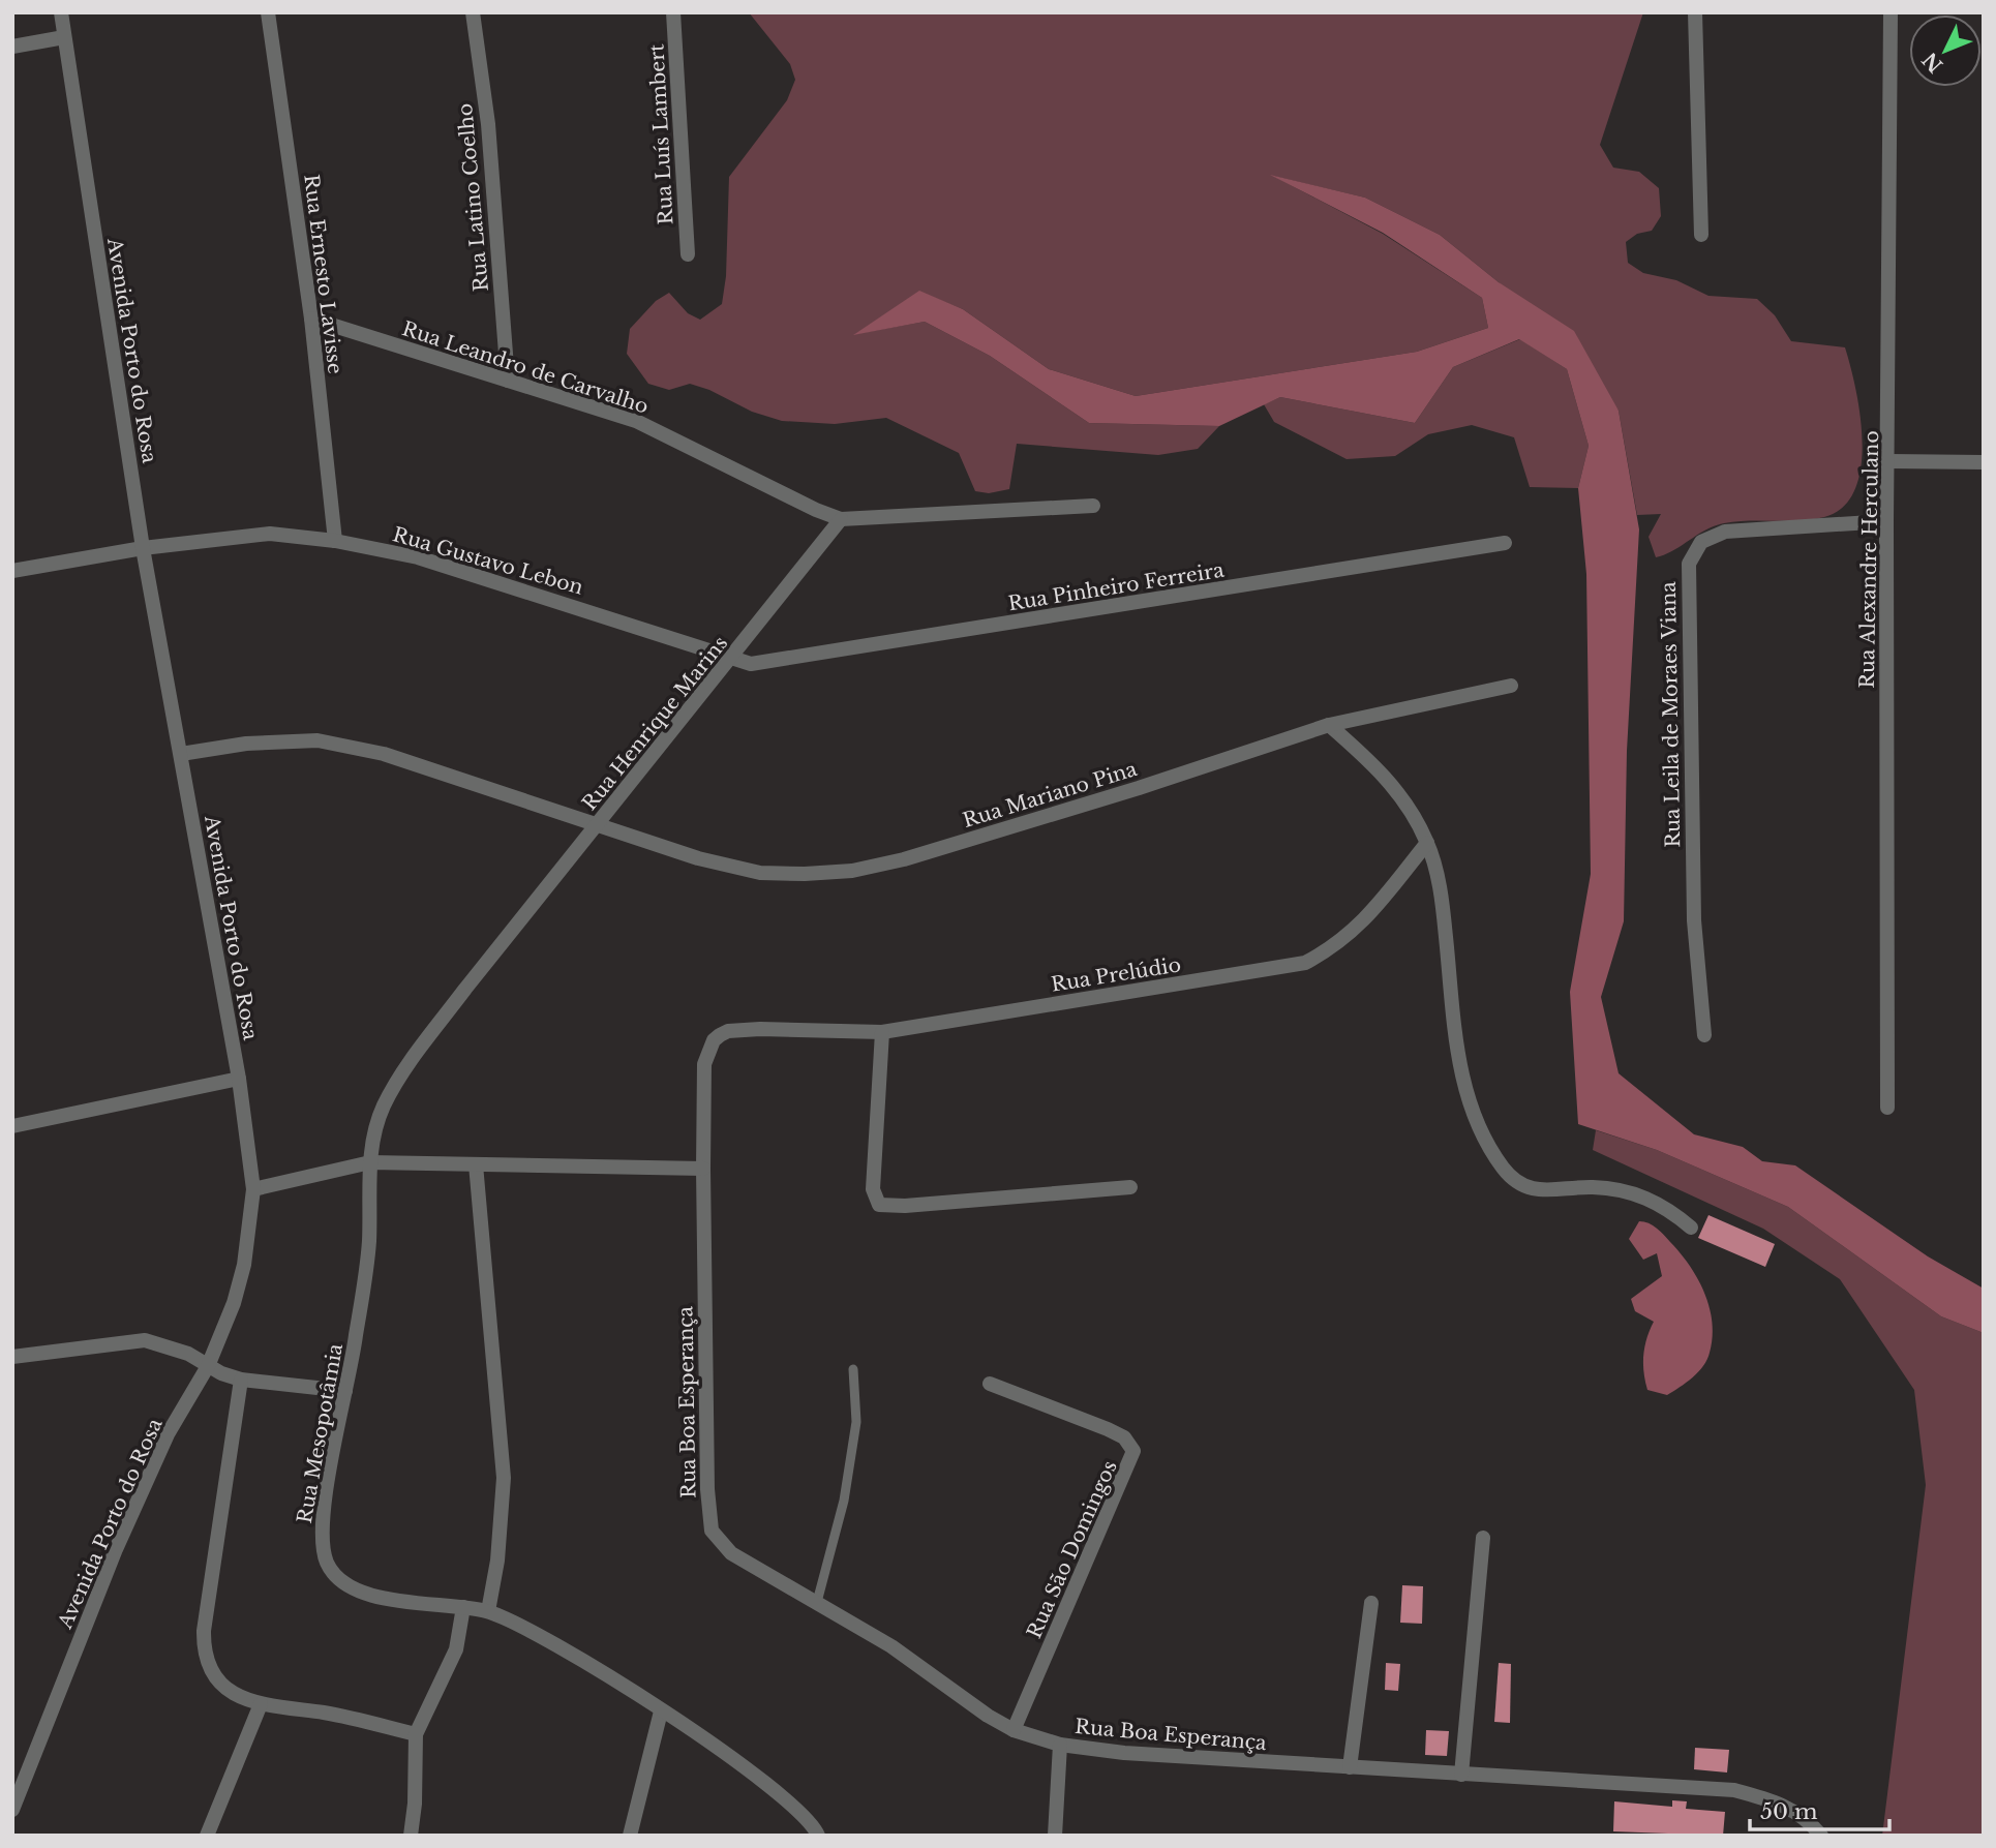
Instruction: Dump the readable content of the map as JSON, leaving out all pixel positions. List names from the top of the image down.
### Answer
{
  "streets": {
    "street": [
      "Rua Luís Lambert",
      "Rua Latino Coelho",
      "Rua Ernesto Lavisse",
      "Avenida Porto do Rosa",
      "Rua Leandro de Carvalho",
      "Rua Alexandre Herculano",
      "Rua Gustavo Lebon",
      "Rua Pinheiro Ferreira",
      "Rua Leila de Moraes Viana",
      "Rua Henrique Marins",
      "Rua Mariano Pina",
      "Rua Prelúdio",
      "Rua Boa Esperança",
      "Rua Mesopotâmia",
      "Rua São Domingos"
    ]
  },
  "crossings": [
    ["Rua Latino Coelho", "Rua Leandro de Carvalho"],
    ["Rua Ernesto Lavisse", "Rua Leandro de Carvalho"],
    ["Rua Ernesto Lavisse", "Rua Gustavo Lebon"],
    ["Avenida Porto do Rosa", "Rua Gustavo Lebon"],
    ["Avenida Porto do Rosa", "Rua Mariano Pina"],
    ["Rua Leandro de Carvalho", "Rua Henrique Marins"],
    ["Rua Alexandre Herculano", "Rua Leila de Moraes Viana"],
    ["Rua Gustavo Lebon", "Rua Pinheiro Ferreira"],
    ["Rua Gustavo Lebon", "Rua Henrique Marins"],
    ["Rua Pinheiro Ferreira", "Rua Henrique Marins"],
    ["Rua Henrique Marins", "Rua Mariano Pina"],
    ["Rua Henrique Marins", "Rua Mesopotâmia"],
    ["Rua Prelúdio", "Rua Boa Esperança"],
    ["Rua Boa Esperança", "Rua São Domingos"]
  ],
  "scale_bar": "50 m",
  "north": "bottom left"
}
